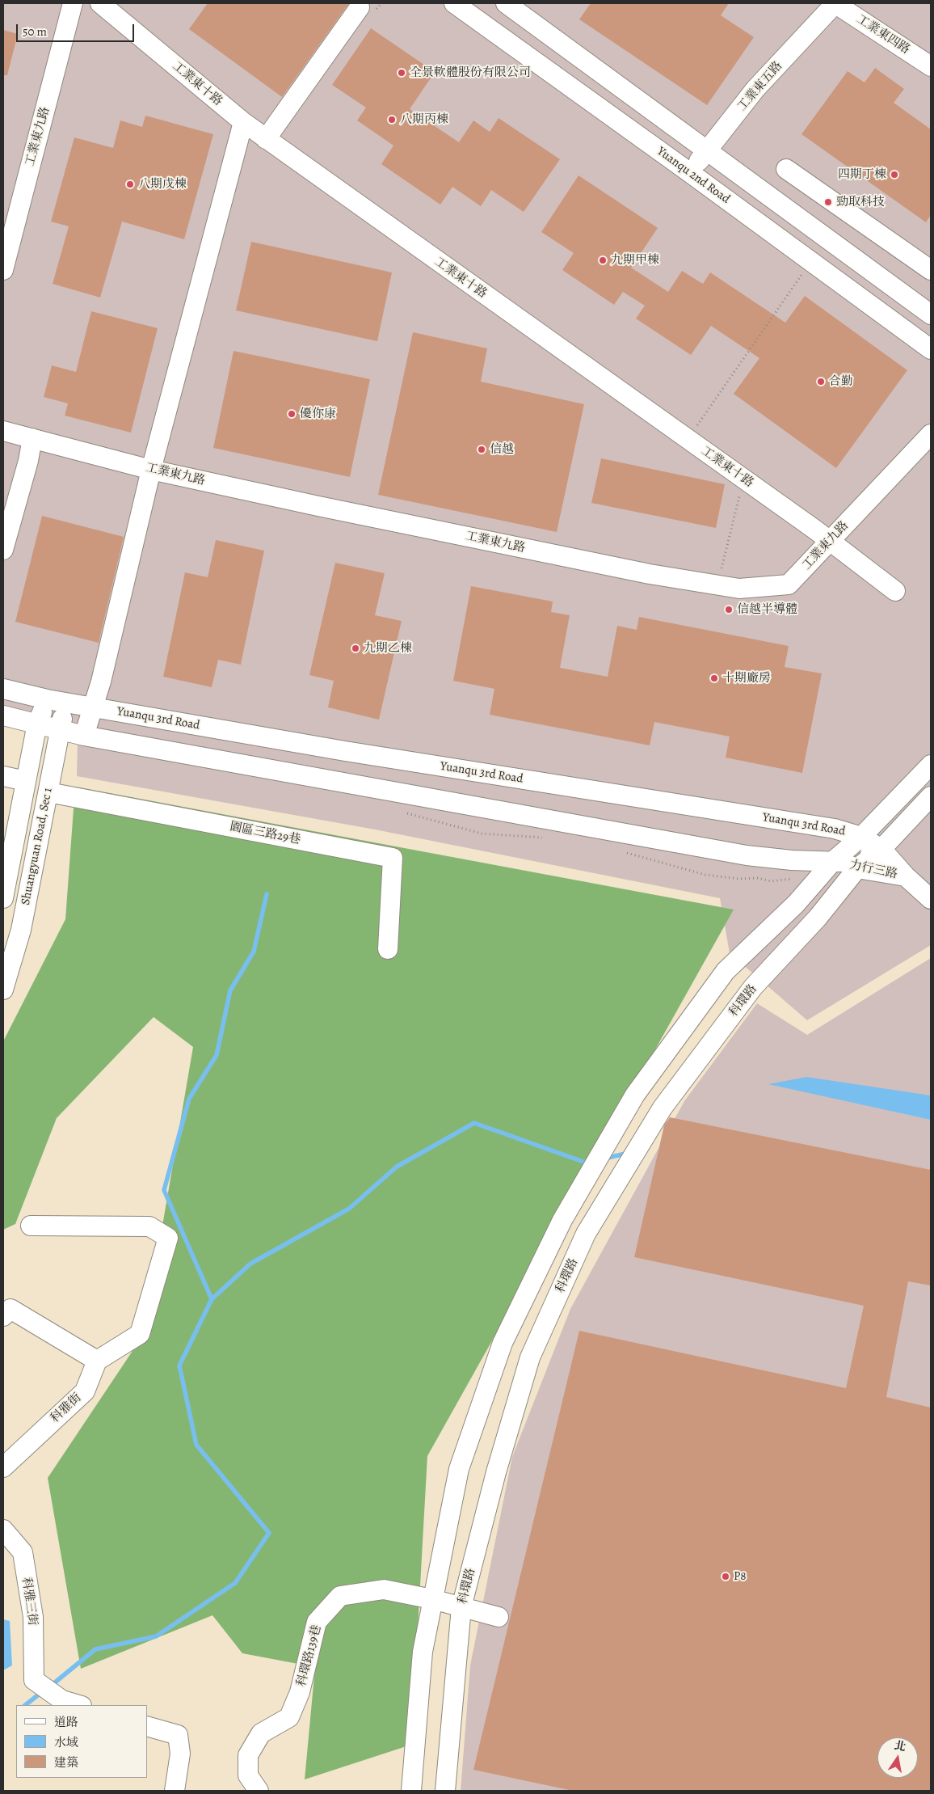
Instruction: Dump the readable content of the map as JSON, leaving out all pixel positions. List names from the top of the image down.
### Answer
{
  "streets": {
    "street": [
      "工業東四路",
      "工業東十路",
      "工業東五路",
      "工業東九路",
      "Yuanqu 2nd Road",
      "Yuanqu 3rd Road",
      "園區三路29巷",
      "Shuangyuan Road, Sec 1",
      "力行三路",
      "科環路",
      "科雅街",
      "科雅三街",
      "科環路139巷"
    ]
  },
  "crossings": [
    ["工業東四路", "工業東五路"],
    ["工業東十路", "工業東九路"],
    ["工業東五路", "Yuanqu 2nd Road"],
    ["Yuanqu 3rd Road", "Shuangyuan Road, Sec 1"],
    ["Yuanqu 3rd Road", "力行三路"],
    ["Yuanqu 3rd Road", "科環路"],
    ["園區三路29巷", "Shuangyuan Road, Sec 1"],
    ["力行三路", "科環路"],
    ["科環路", "科環路139巷"]
  ],
  "places": [
    "全景軟體股份有限公司",
    "八期丙棟",
    "四期丁棟",
    "八期戊棟",
    "勁取科技",
    "九期甲棟",
    "合勤",
    "優你康",
    "信越",
    "信越半導體",
    "九期乙棟",
    "十期廠房",
    "P8"
  ],
  "legend": ["道路", "水域", "建築"],
  "scale_bar": "50 m",
  "north": "top"
}
